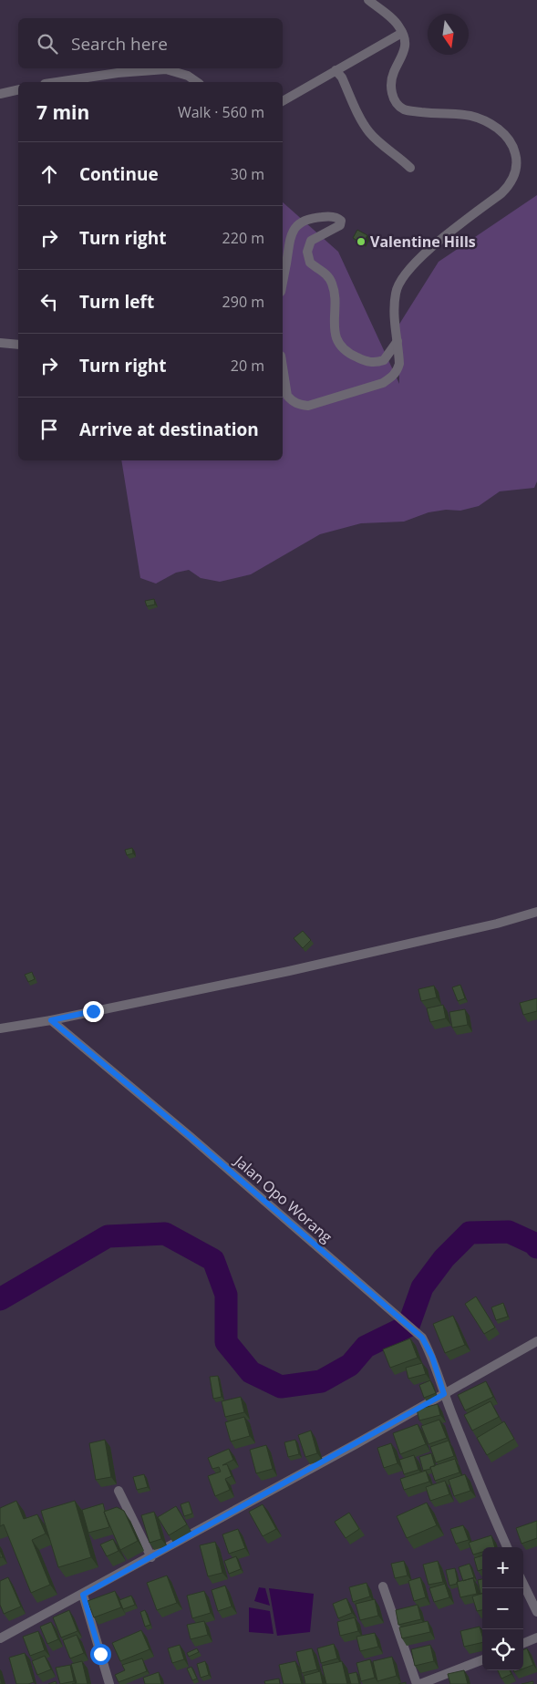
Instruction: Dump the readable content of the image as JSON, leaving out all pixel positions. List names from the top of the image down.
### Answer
{
  "streets": {
    "street": ["Jalan Opo Worang"]
  },
  "places": ["Valentine Hills"],
  "north": "bottom",
  "page": {
    "search": "Search here",
    "heading": ["7 min", "Walk · 560 m"],
    "list": [
      ["Continue", "30 m"],
      ["Turn right", "220 m"],
      ["Turn left", "290 m"],
      ["Turn right", "20 m"],
      "Arrive at destination"
    ],
    "map_buttons": ["+", "−"]
  }
}
